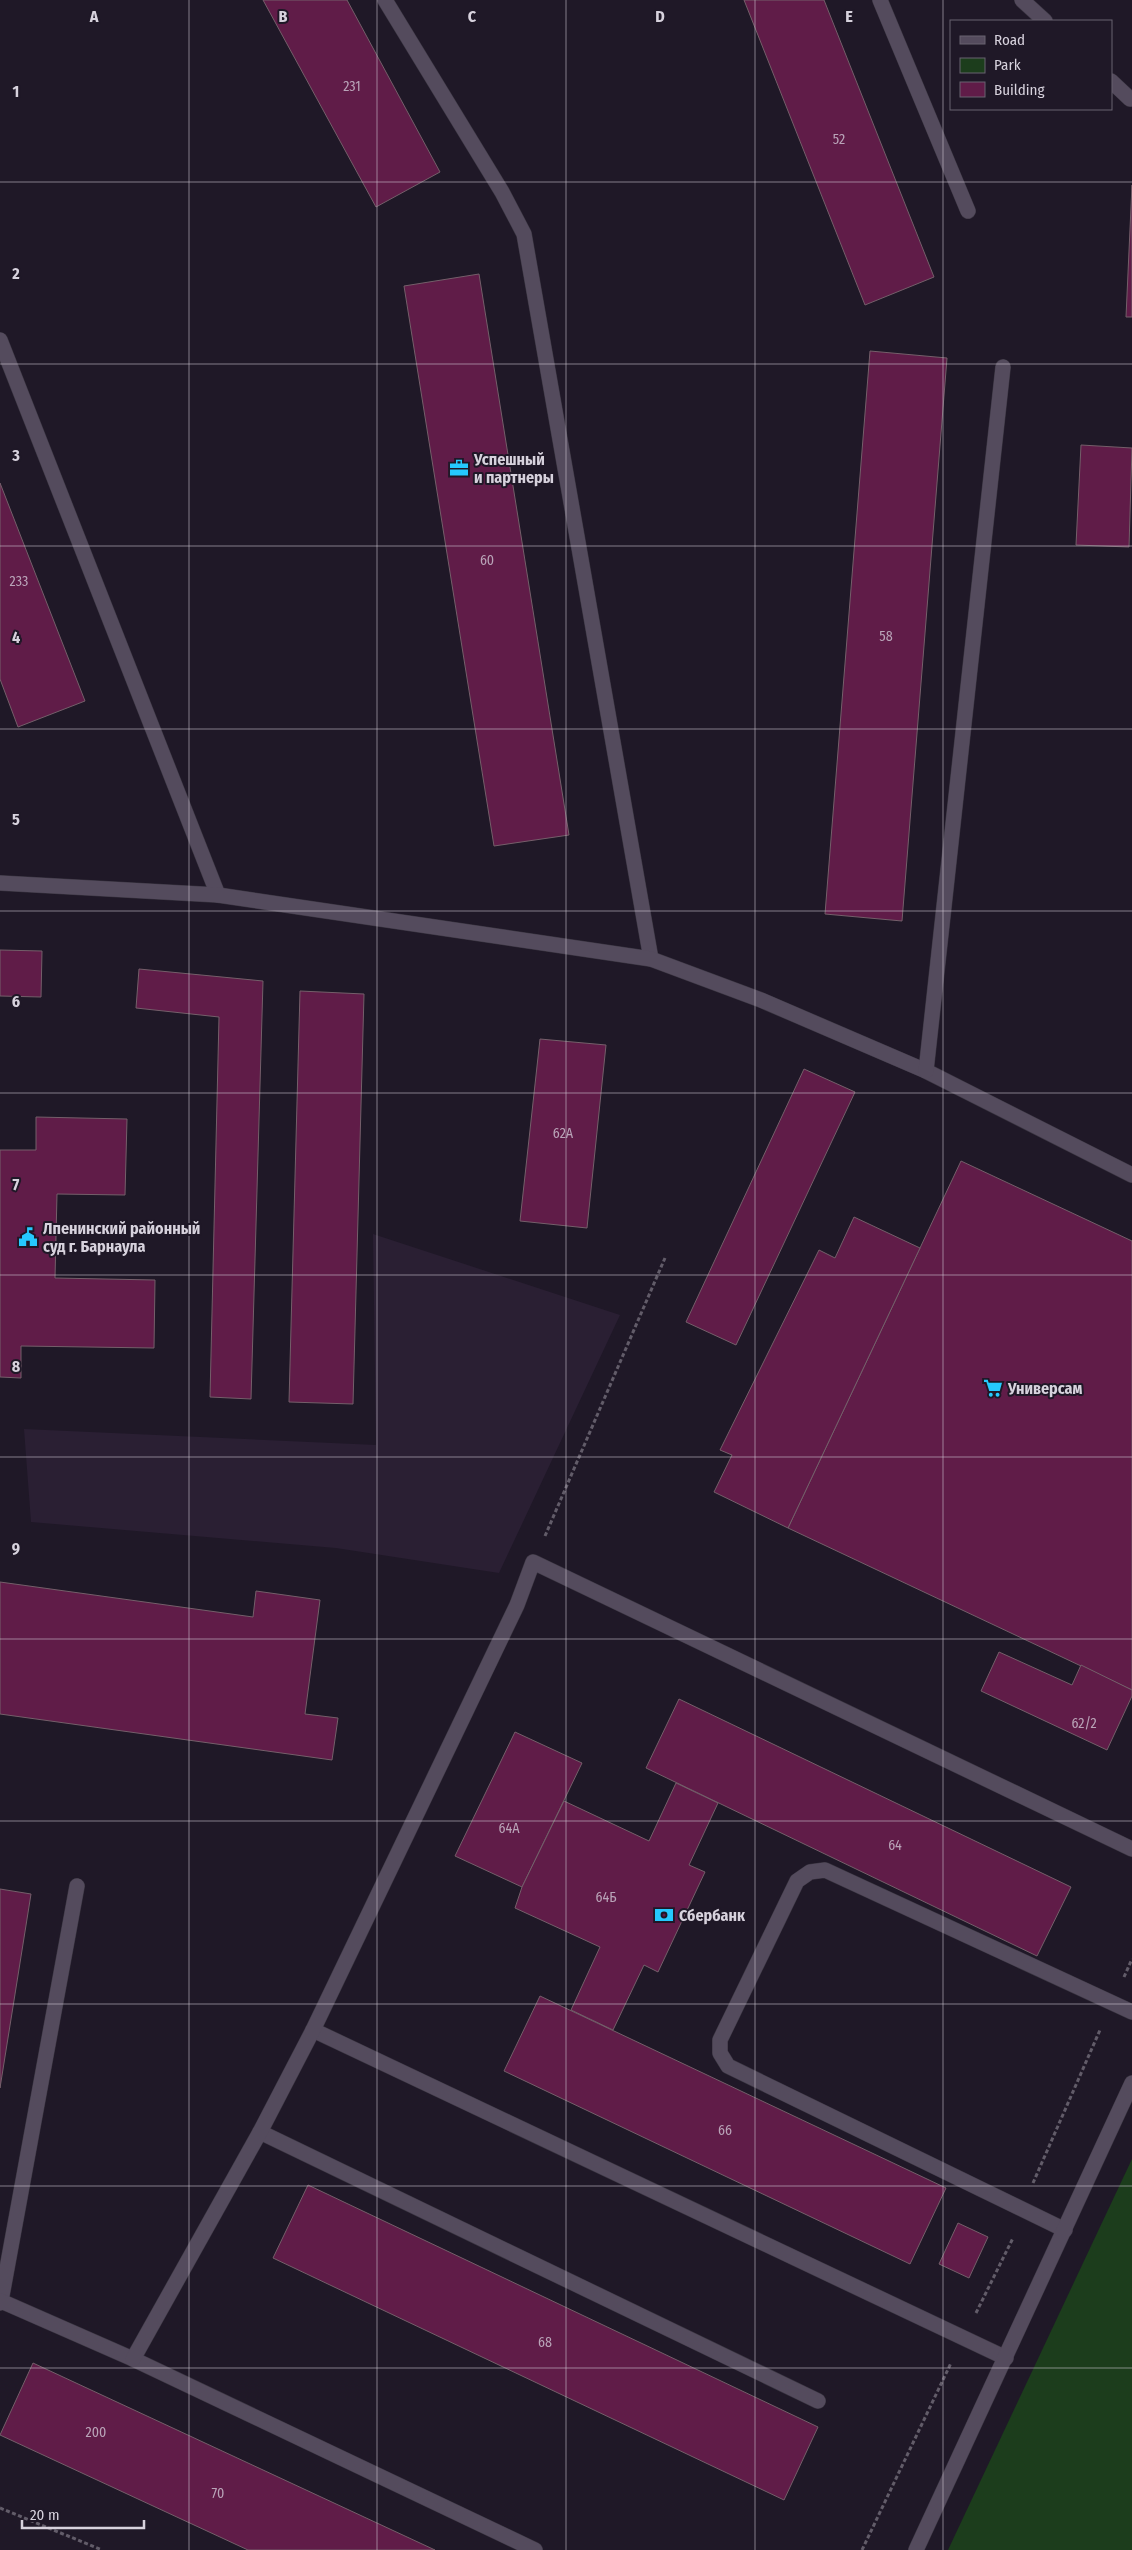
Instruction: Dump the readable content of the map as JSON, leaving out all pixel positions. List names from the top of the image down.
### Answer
{
  "places": {
    "office": ["Успешный и партнеры"],
    "public building": ["Лпенинский районный суд г. Барнаула"],
    "supermarket": ["Универсам"],
    "bank": ["Сбербанк"]
  },
  "house_numbers": [
    "231",
    "52",
    "60",
    "233",
    "58",
    "62А",
    "62/2",
    "64А",
    "64",
    "64Б",
    "66",
    "68",
    "200",
    "70"
  ],
  "legend": ["Road", "Park", "Building"],
  "scale_bar": "20 m",
  "grid": {
    "columns": [
      "A",
      "B",
      "C",
      "D",
      "E"
    ],
    "rows": [
      "1",
      "2",
      "3",
      "4",
      "5",
      "6",
      "7",
      "8",
      "9"
    ]
  }
}
